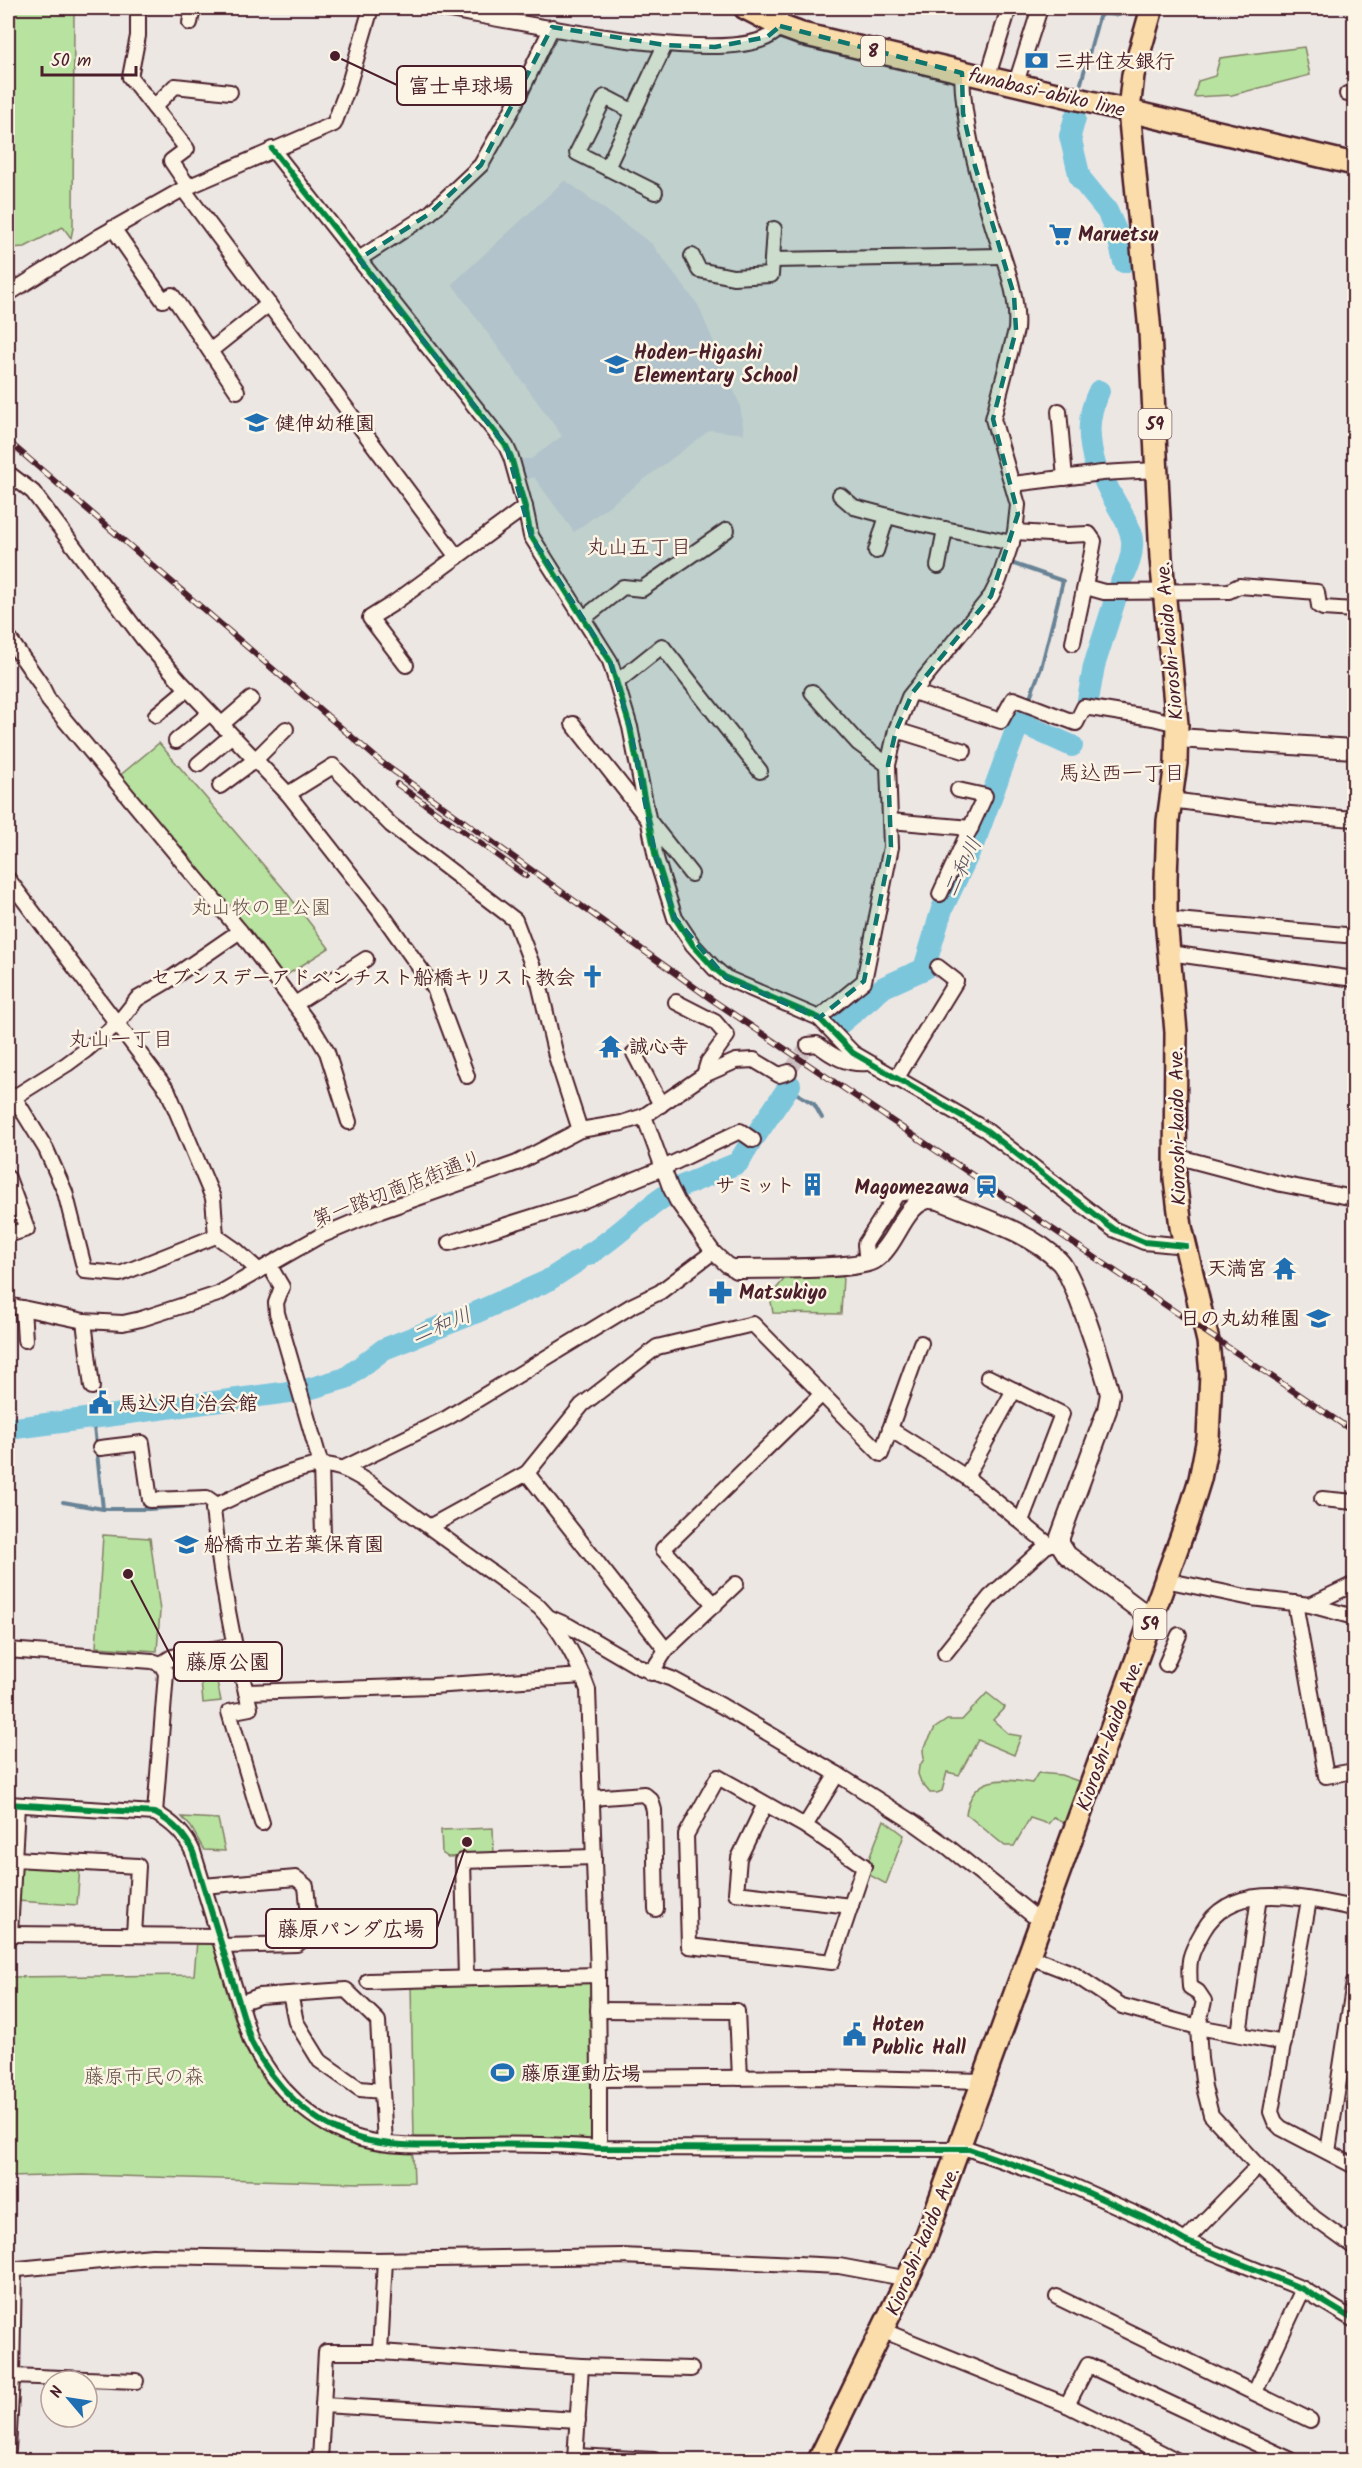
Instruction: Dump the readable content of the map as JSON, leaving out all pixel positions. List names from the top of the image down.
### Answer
{
  "streets": {
    "main road": [
      "8",
      "funabasi-abiko line",
      "59",
      "Kioroshi-kaido Ave."
    ],
    "street": ["第一踏切商店街通り"]
  },
  "crossings": [
    ["funabasi-abiko line", "Kioroshi-kaido Ave."]
  ],
  "districts": ["丸山五丁目", "馬込西一丁目", "丸山一丁目"],
  "water": ["二和川"],
  "parks": ["丸山牧の里公園", "藤原市民の森"],
  "places": {
    "other": ["富士卓球場", "藤原公園", "藤原パンダ広場"],
    "bank": ["三井住友銀行"],
    "supermarket": ["Maruetsu"],
    "school or university": [
      "Hoden-Higashi Elementary School",
      "健伸幼稚園",
      "日の丸幼稚園",
      "船橋市立若葉保育園"
    ],
    "church": ["セブンスデーアドベンチスト船橋キリスト教会"],
    "temple": ["誠心寺", "天満宮"],
    "building": ["サミット"],
    "station": ["Magomezawa"],
    "pharmacy": ["Matsukiyo"],
    "public building": ["馬込沢自治会館", "Hoten Public Hall"],
    "sports": ["藤原運動広場"]
  },
  "scale_bar": "50 m",
  "north": "top left"
}
